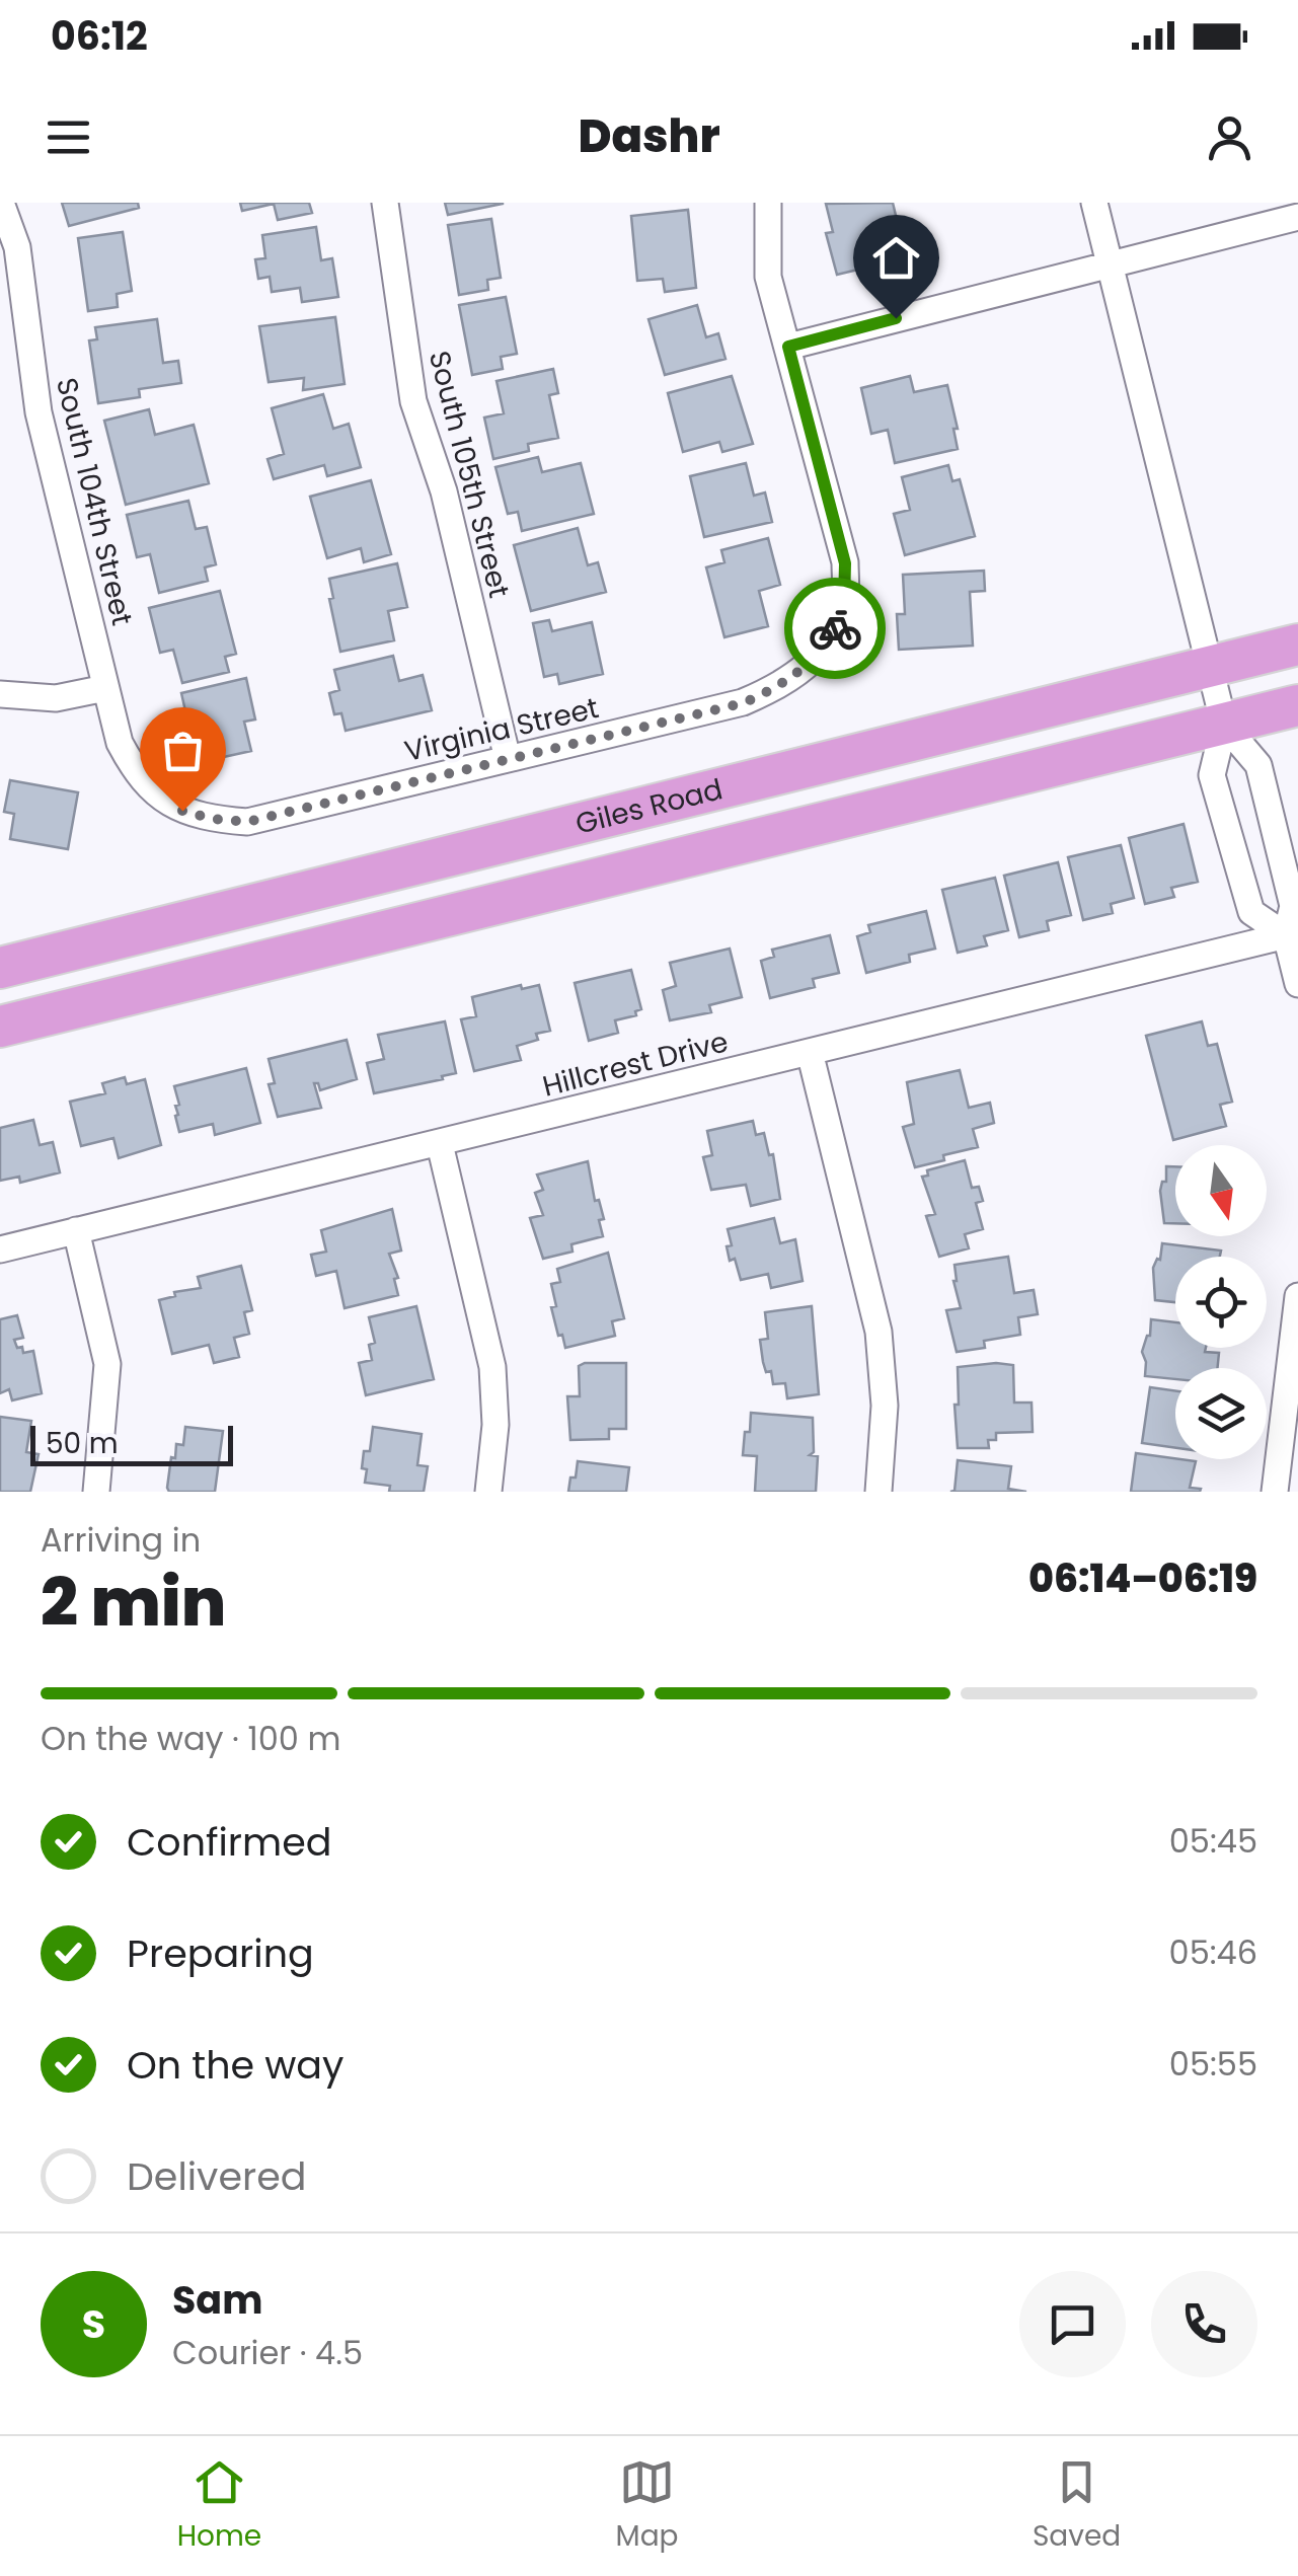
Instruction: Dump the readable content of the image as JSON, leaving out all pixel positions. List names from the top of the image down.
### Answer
{
  "streets": {
    "main road": ["Giles Road"],
    "street": [
      "South 105th Street",
      "South 104th Street",
      "Virginia Street",
      "Hillcrest Drive"
    ]
  },
  "crossings": [
    ["South 105th Street", "Virginia Street"],
    ["South 104th Street", "Virginia Street"]
  ],
  "scale_bar": "50 m",
  "north": "bottom",
  "page": {
    "status": "06:12",
    "header": "Dashr",
    "scale": "50 m",
    "heading": ["2 min", "Arriving in", "06:14–06:19"],
    "panel": ["Sam", "Courier · 4.5"],
    "bar": "On the way · 100 m",
    "list": [
      ["Confirmed", "05:45"],
      ["Preparing", "05:46"],
      ["On the way", "05:55"],
      "Delivered"
    ],
    "round": "S",
    "tabs": ["Home", "Map", "Saved"]
  }
}
